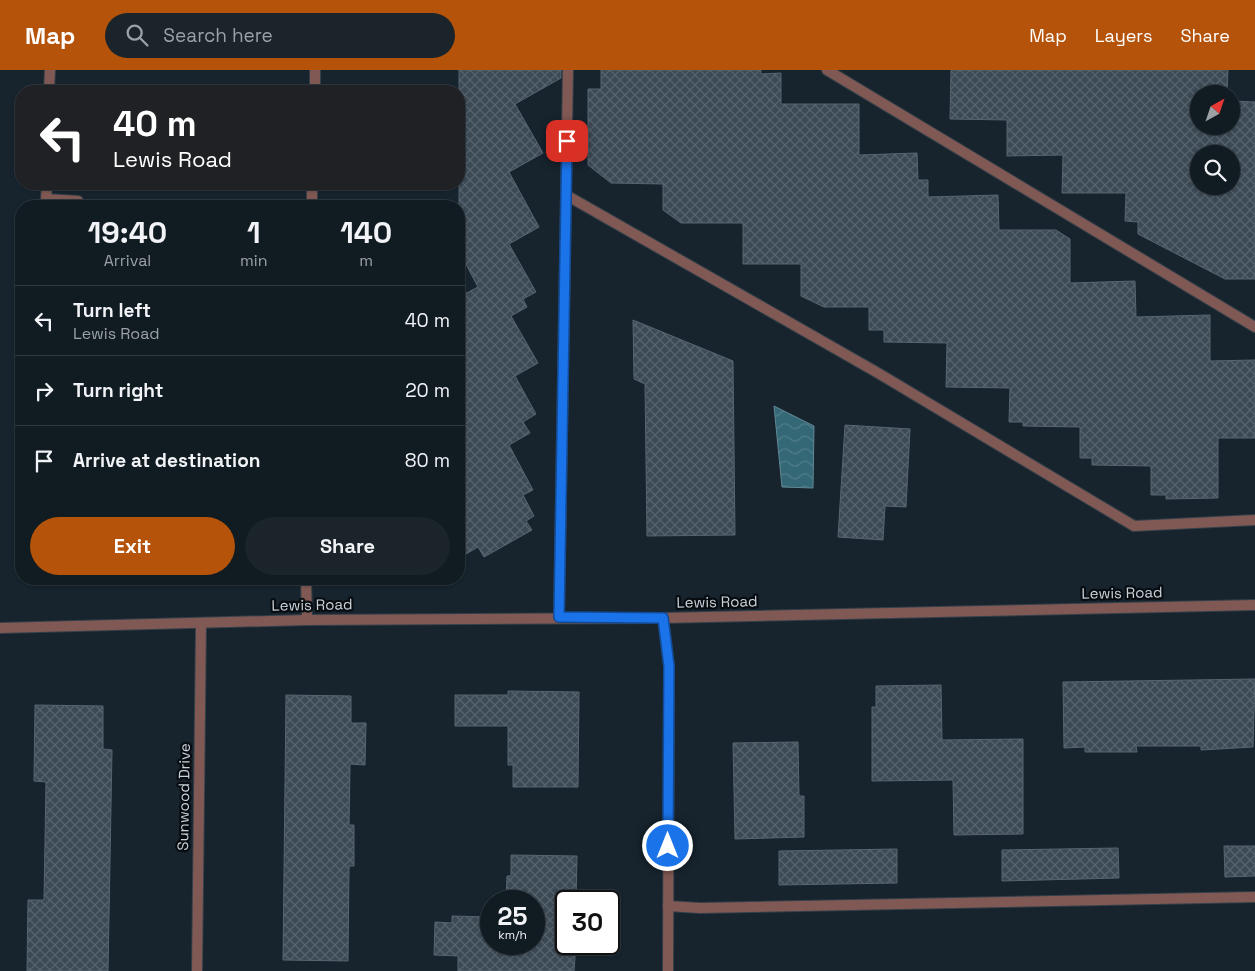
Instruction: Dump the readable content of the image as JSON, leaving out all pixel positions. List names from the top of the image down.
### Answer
{
  "streets": {
    "street": ["Lewis Road", "Sunwood Drive"]
  },
  "crossings": [
    ["Lewis Road", "Sunwood Drive"]
  ],
  "north": "top right",
  "page": {
    "header": "Map",
    "search": "Search here",
    "nav": ["Map", "Layers", "Share"],
    "turn": ["40 m", "Lewis Road"],
    "eta": [
      "19:40",
      "Arrival",
      "1",
      "min",
      "140",
      "m"
    ],
    "list": [
      {
        "name": "Turn left",
        "note": "Lewis Road",
        "value": "40 m"
      },
      {
        "name": "Turn right",
        "value": "20 m"
      },
      {
        "name": "Arrive at destination",
        "value": "80 m"
      }
    ],
    "buttons": ["Exit", "Share"],
    "speed": "25 km/h",
    "limit": "30"
  }
}
